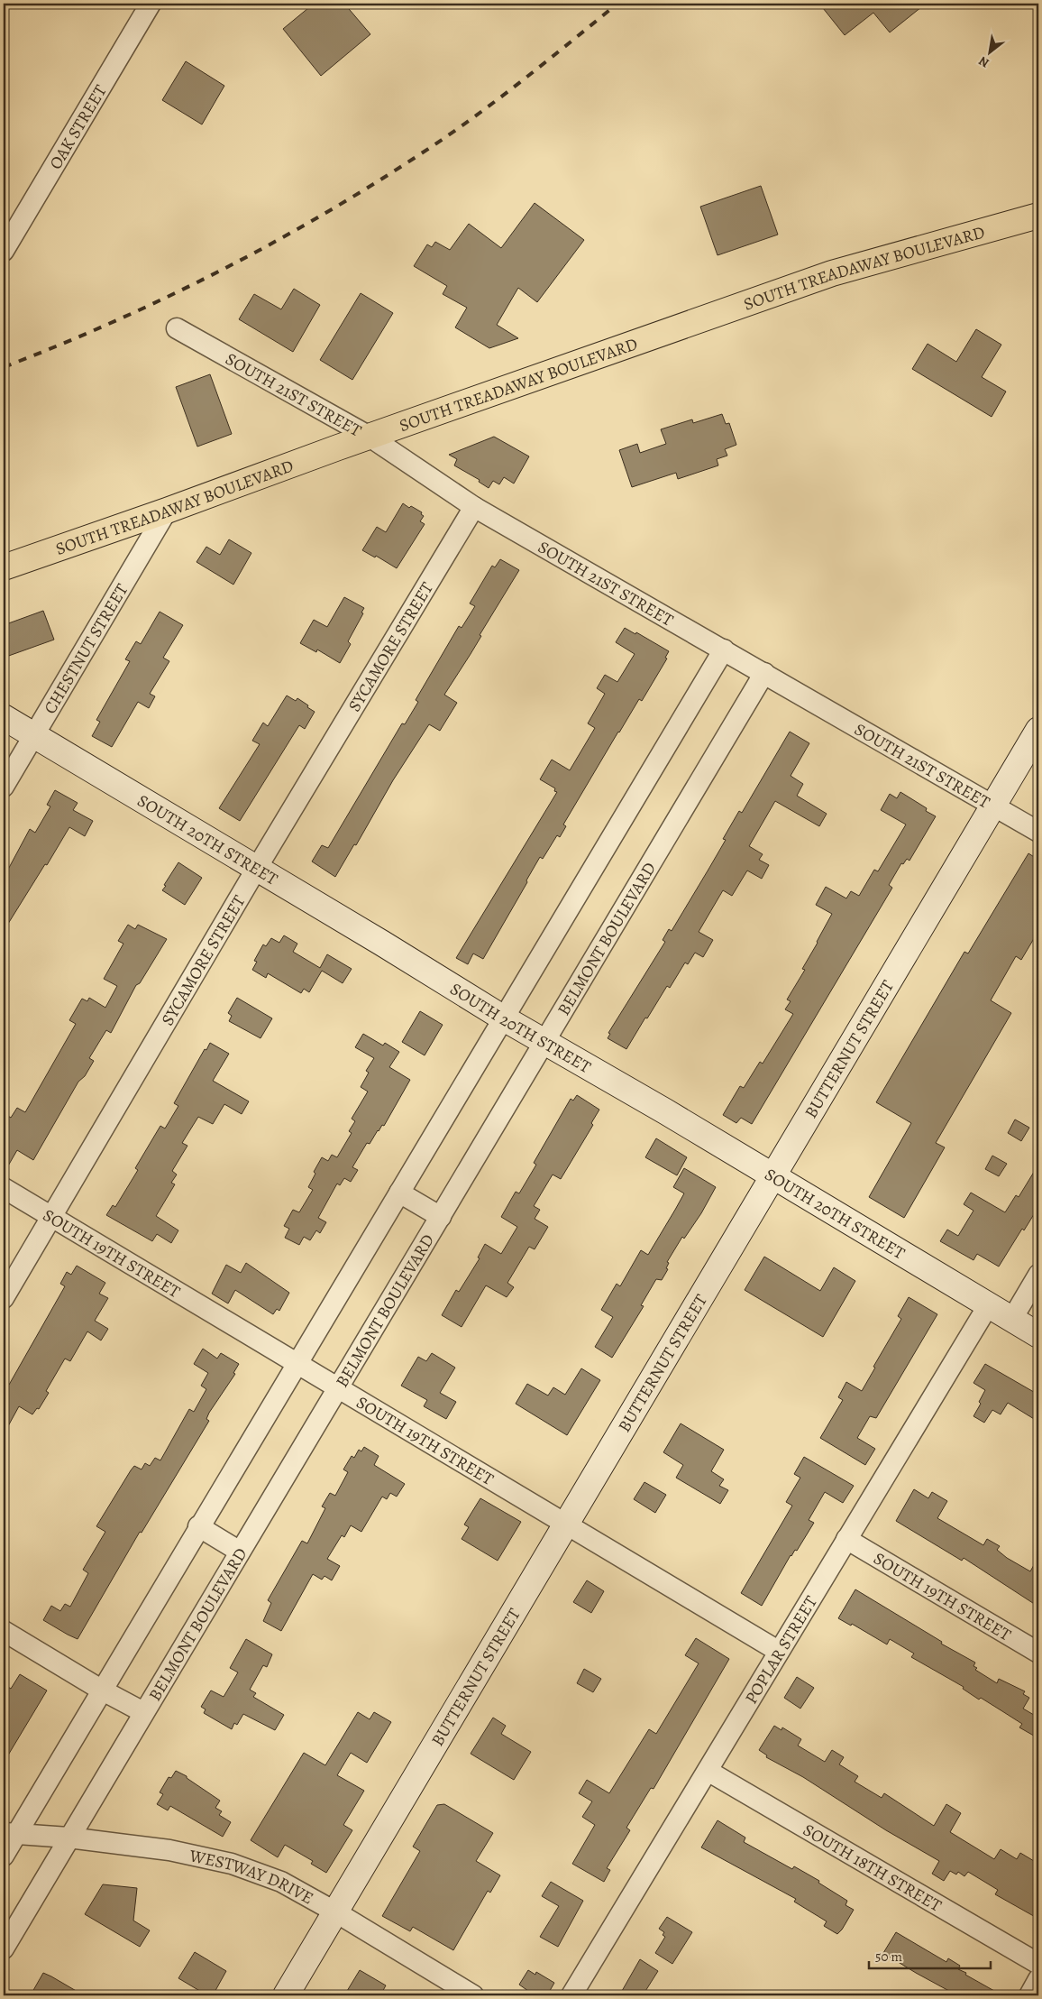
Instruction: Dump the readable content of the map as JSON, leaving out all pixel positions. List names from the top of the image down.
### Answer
{
  "streets": {
    "main road": ["SOUTH TREADAWAY BOULEVARD"],
    "street": [
      "OAK STREET",
      "SOUTH 21ST STREET",
      "SYCAMORE STREET",
      "CHESTNUT STREET",
      "SOUTH 20TH STREET",
      "BELMONT BOULEVARD",
      "BUTTERNUT STREET",
      "SOUTH 19TH STREET",
      "POPLAR STREET",
      "SOUTH 18TH STREET",
      "WESTWAY DRIVE"
    ]
  },
  "crossings": [
    ["SOUTH TREADAWAY BOULEVARD", "SOUTH 21ST STREET"],
    ["SOUTH TREADAWAY BOULEVARD", "CHESTNUT STREET"],
    ["SOUTH 21ST STREET", "SYCAMORE STREET"],
    ["SOUTH 21ST STREET", "BELMONT BOULEVARD"],
    ["SOUTH 21ST STREET", "BUTTERNUT STREET"],
    ["SYCAMORE STREET", "SOUTH 20TH STREET"],
    ["SYCAMORE STREET", "SOUTH 19TH STREET"],
    ["CHESTNUT STREET", "SOUTH 20TH STREET"],
    ["SOUTH 20TH STREET", "BELMONT BOULEVARD"],
    ["SOUTH 20TH STREET", "BUTTERNUT STREET"],
    ["SOUTH 20TH STREET", "POPLAR STREET"],
    ["BELMONT BOULEVARD", "SOUTH 19TH STREET"],
    ["BELMONT BOULEVARD", "WESTWAY DRIVE"],
    ["BUTTERNUT STREET", "SOUTH 19TH STREET"],
    ["BUTTERNUT STREET", "WESTWAY DRIVE"],
    ["SOUTH 19TH STREET", "POPLAR STREET"],
    ["POPLAR STREET", "SOUTH 18TH STREET"]
  ],
  "scale_bar": "50 m",
  "north": "bottom left"
}
